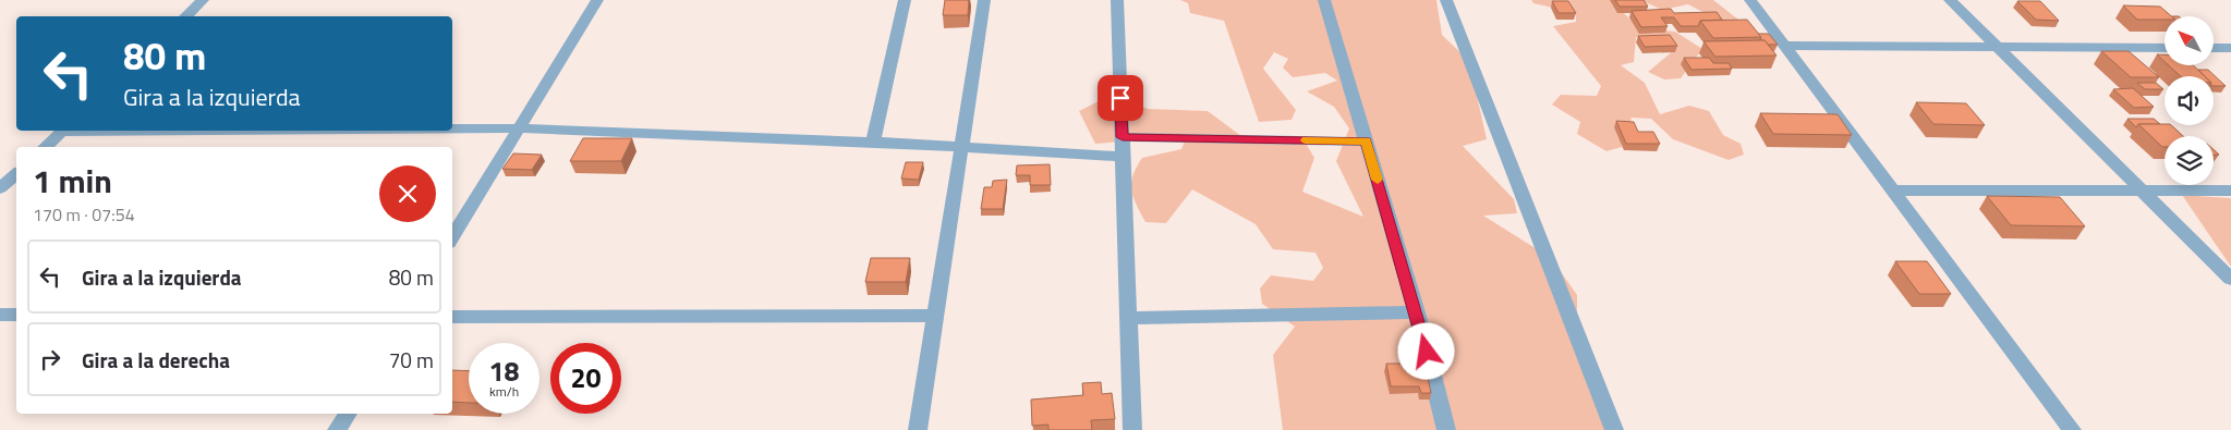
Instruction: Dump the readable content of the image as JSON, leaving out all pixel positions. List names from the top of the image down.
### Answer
{
  "north": "top left",
  "page": {
    "turn": ["80 m", "Gira a la izquierda"],
    "heading": ["1 min", "170 m · 07:54"],
    "list": [
      {
        "name": "Gira a la izquierda",
        "value": "80 m"
      },
      {
        "name": "Gira a la derecha",
        "value": "70 m"
      }
    ],
    "speed": "18 km/h",
    "limit": "20"
  }
}
